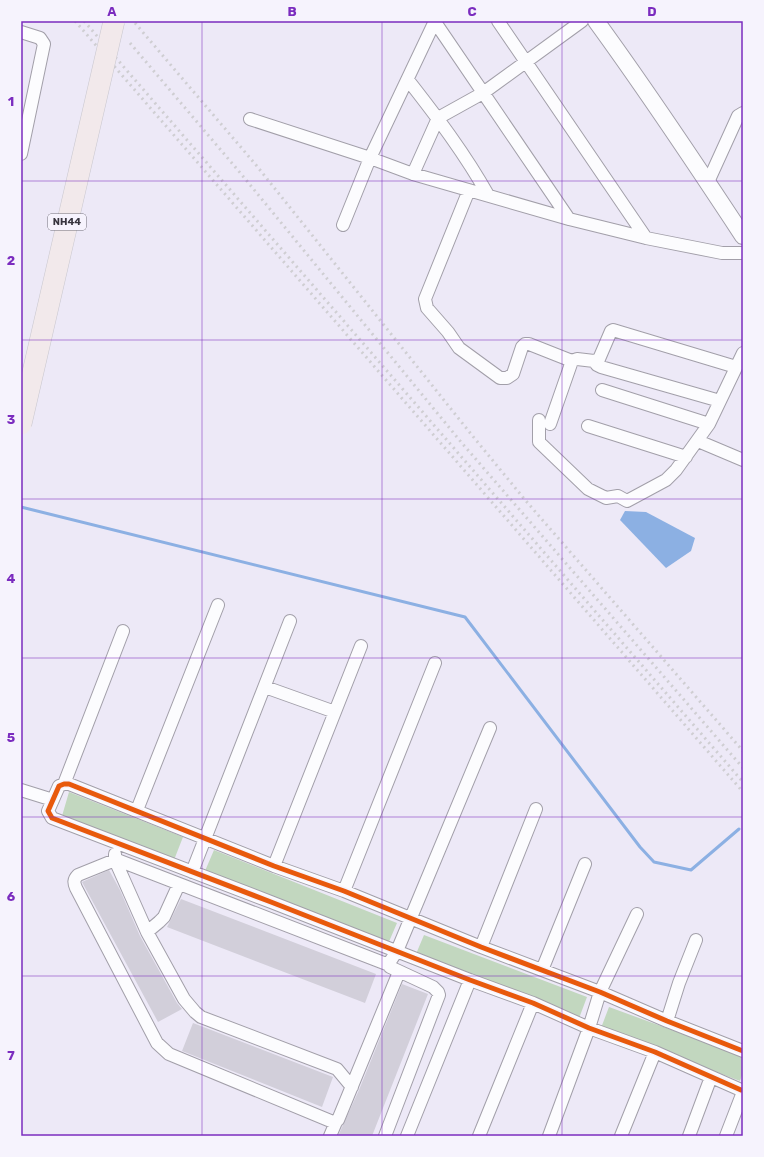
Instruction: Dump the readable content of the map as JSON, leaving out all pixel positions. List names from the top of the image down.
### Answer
{
  "streets": {
    "highway": ["NH44"]
  },
  "grid": {
    "columns": [
      "A",
      "B",
      "C",
      "D"
    ],
    "rows": [
      "1",
      "2",
      "3",
      "4",
      "5",
      "6",
      "7"
    ]
  }
}
